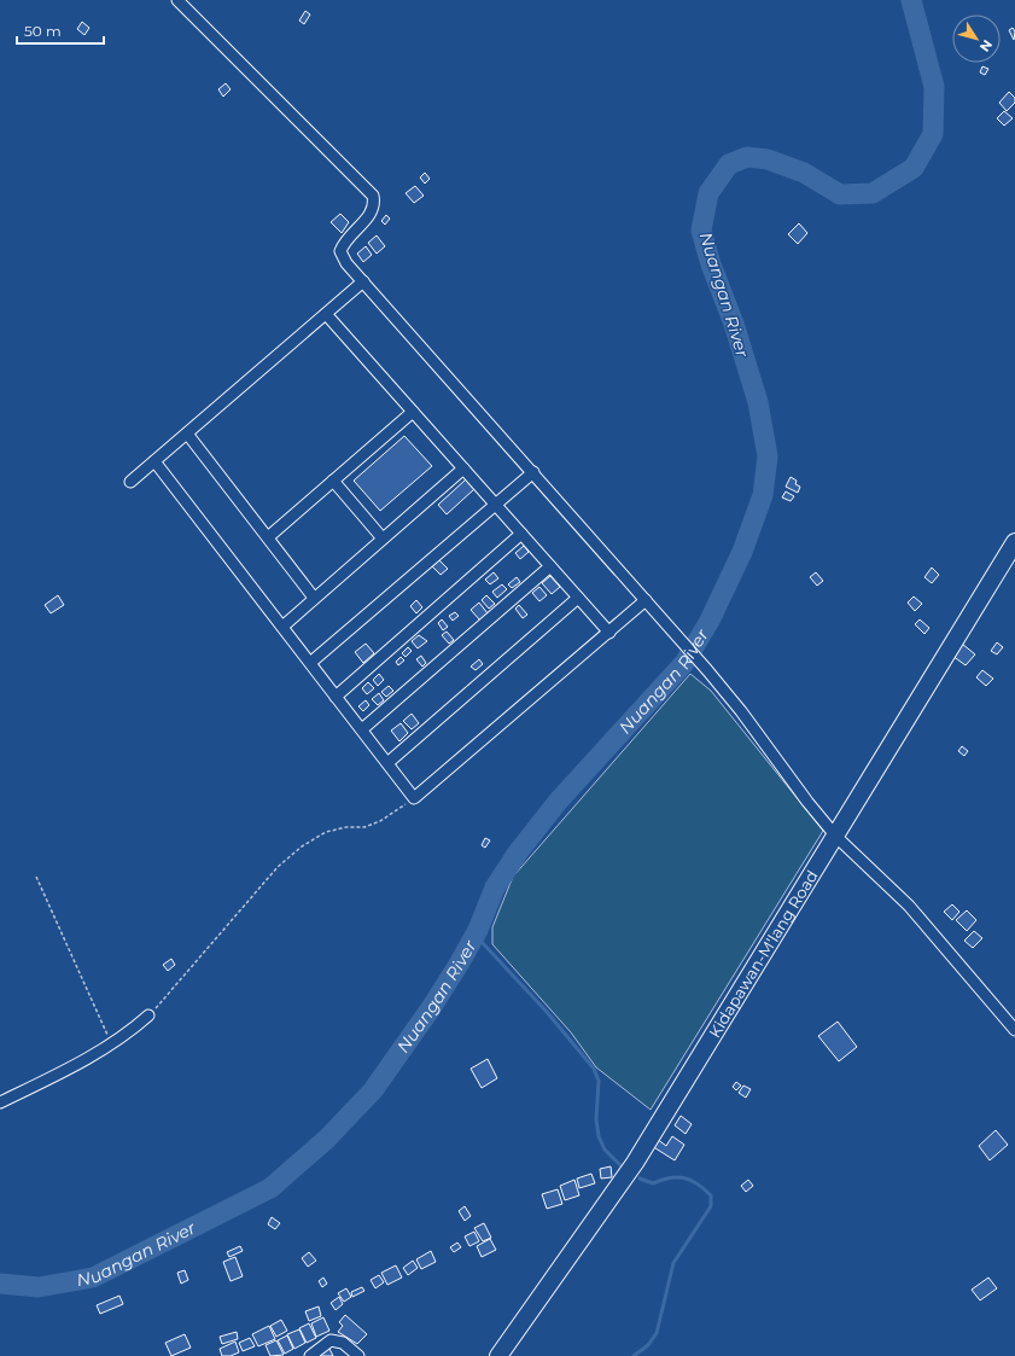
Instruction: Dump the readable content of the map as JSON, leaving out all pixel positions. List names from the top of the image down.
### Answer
{
  "streets": {
    "main road": ["Kidapawan-M'lang Road"]
  },
  "water": ["Nuangan River"],
  "scale_bar": "50 m",
  "north": "bottom right"
}
